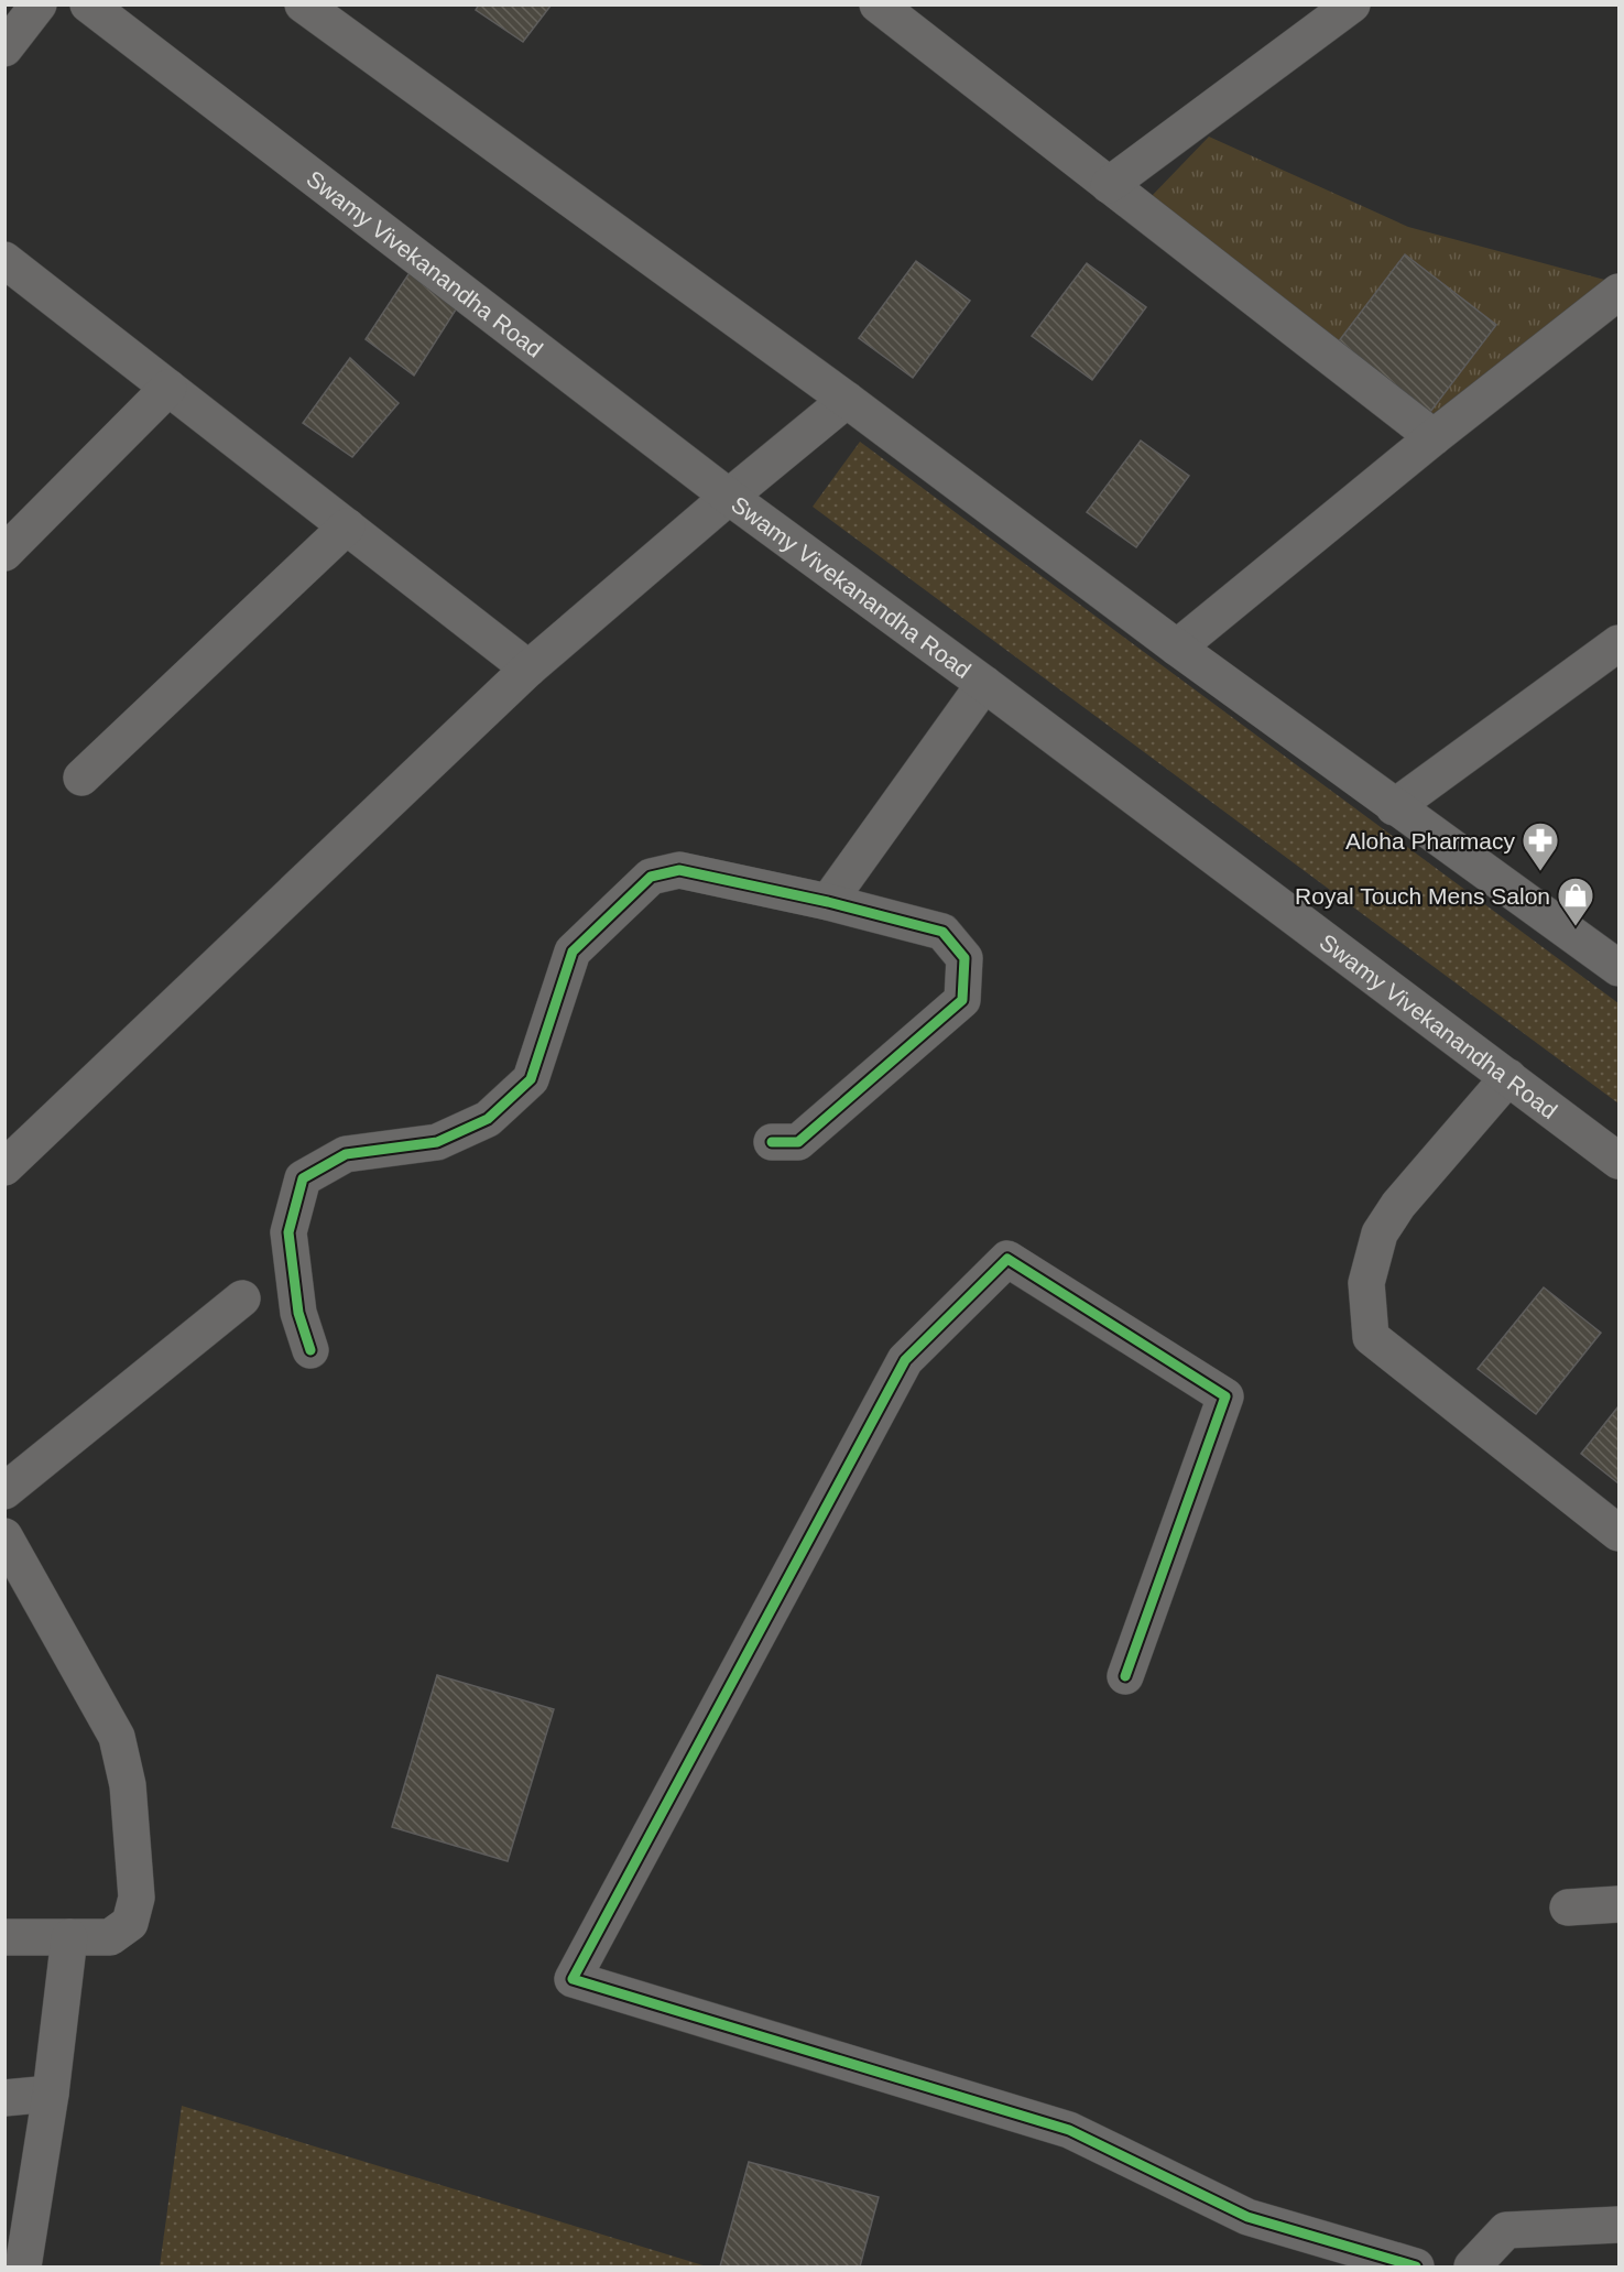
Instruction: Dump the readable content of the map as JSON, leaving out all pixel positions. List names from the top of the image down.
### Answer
{
  "streets": {
    "street": ["Swamy Vivekanandha Road"]
  },
  "places": {
    "pharmacy": ["Aloha Pharmacy"],
    "shop": ["Royal Touch Mens Salon"]
  }
}
